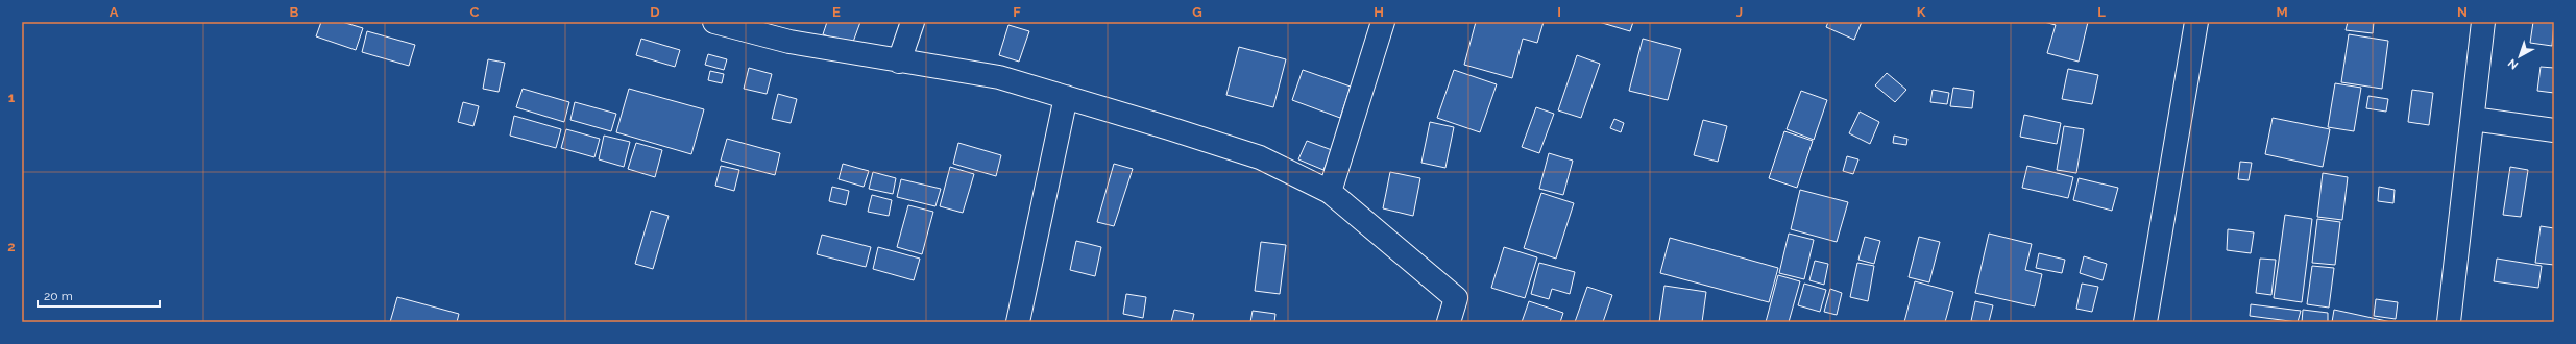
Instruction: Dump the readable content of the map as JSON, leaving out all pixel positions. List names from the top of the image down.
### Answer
{
  "scale_bar": "20 m",
  "north": "bottom left",
  "grid": {
    "columns": [
      "A",
      "B",
      "C",
      "D",
      "E",
      "F",
      "G",
      "H",
      "I",
      "J",
      "K",
      "L",
      "M",
      "N"
    ],
    "rows": ["1", "2"]
  }
}
